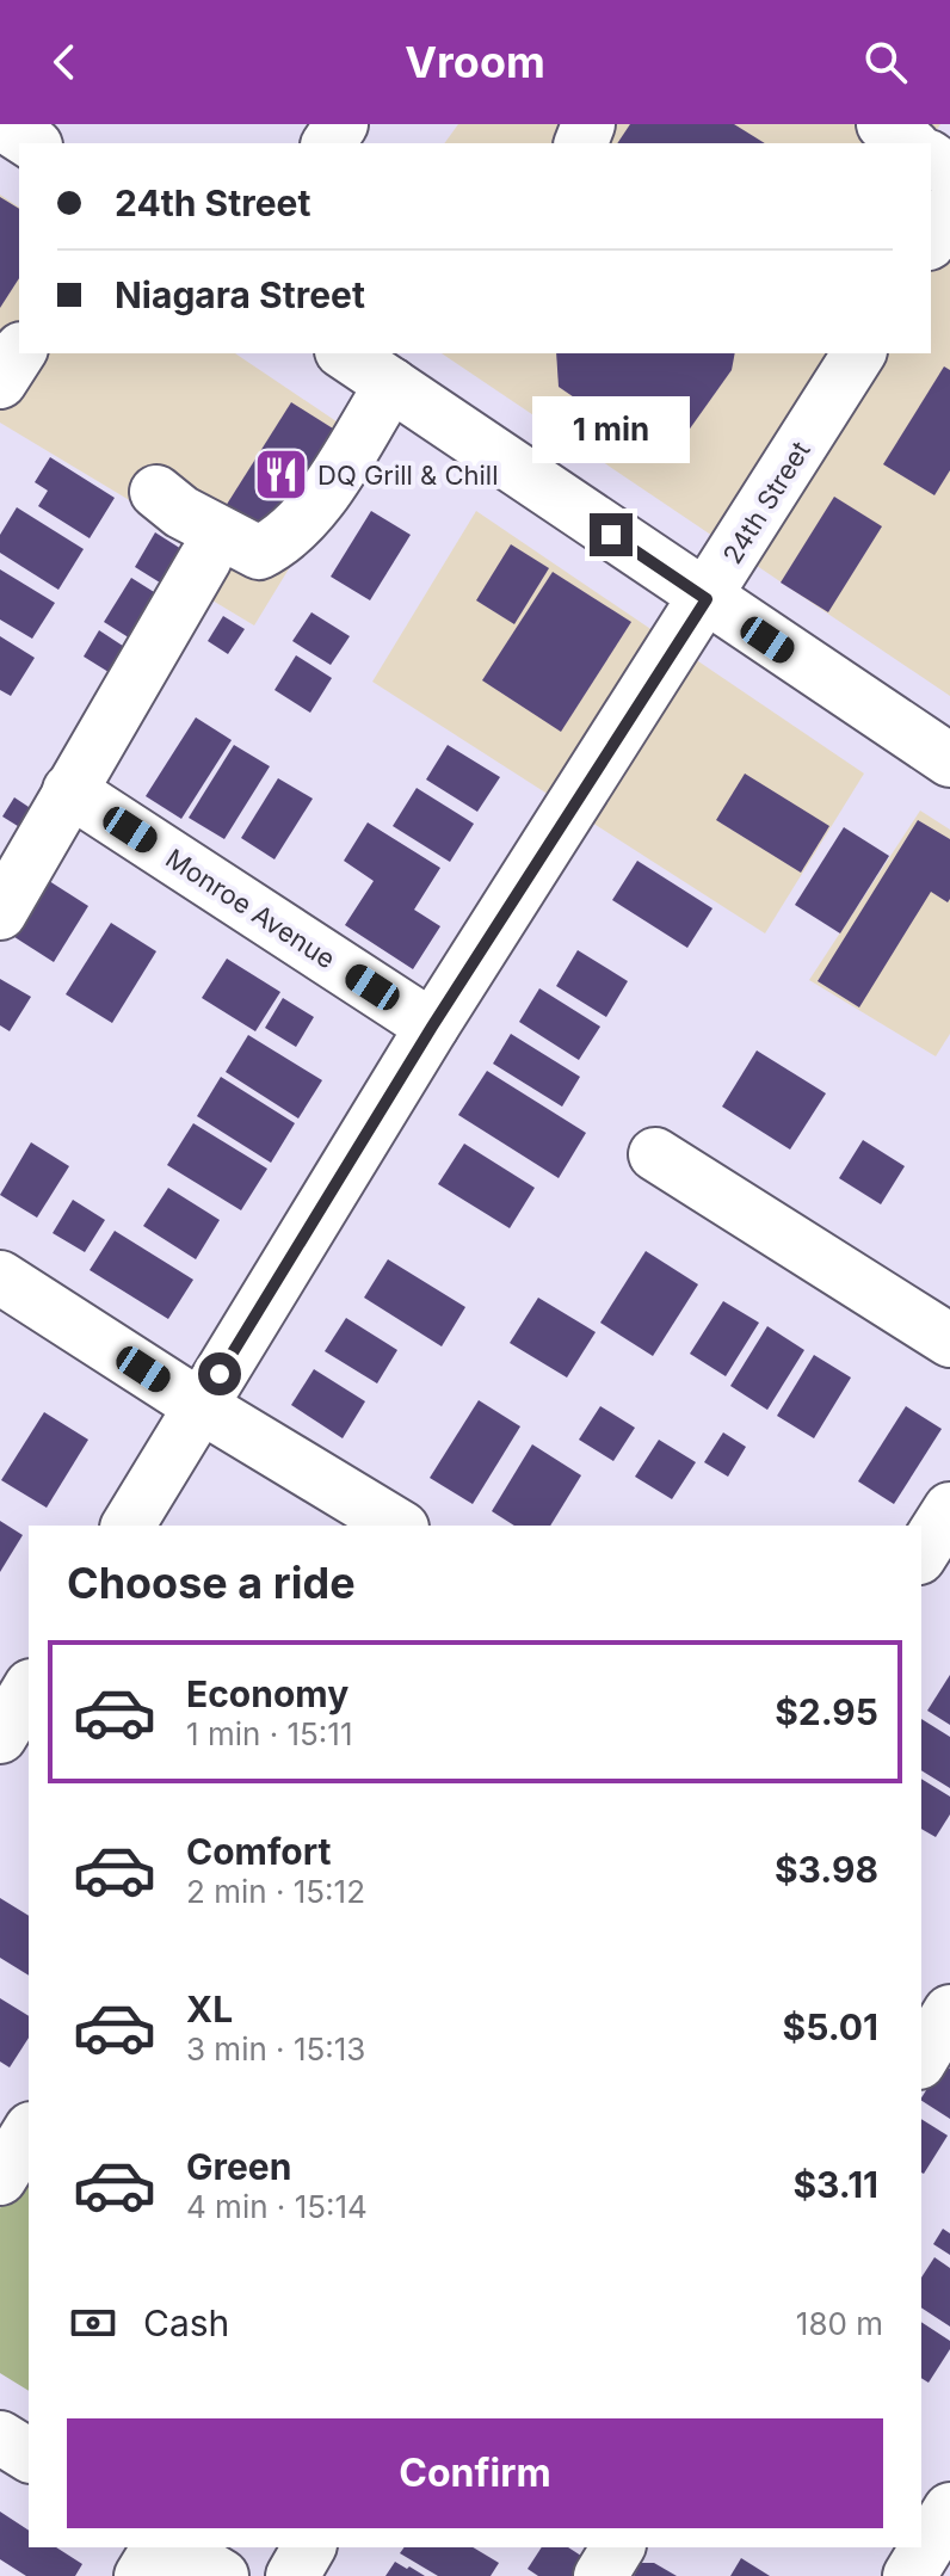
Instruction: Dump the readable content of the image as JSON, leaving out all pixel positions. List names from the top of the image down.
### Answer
{
  "streets": {
    "street": ["24th Street", "Monroe Avenue"]
  },
  "crossings": [
    ["24th Street", "Monroe Avenue"]
  ],
  "places": {
    "restaurant": ["DQ Grill & Chill"]
  },
  "page": {
    "header": "Vroom",
    "banner": ["24th Street", "Niagara Street"],
    "bubble": "1 min",
    "heading": "Choose a ride",
    "list": [
      {
        "name": "Economy",
        "note": "1 min · 15:11",
        "value": "$2.95"
      },
      {
        "name": "Comfort",
        "note": "2 min · 15:12",
        "value": "$3.98"
      },
      {
        "name": "XL",
        "note": "3 min · 15:13",
        "value": "$5.01"
      },
      {
        "name": "Green",
        "note": "4 min · 15:14",
        "value": "$3.11"
      }
    ],
    "pay": ["Cash", "180 m"],
    "buttons": "Confirm"
  }
}
